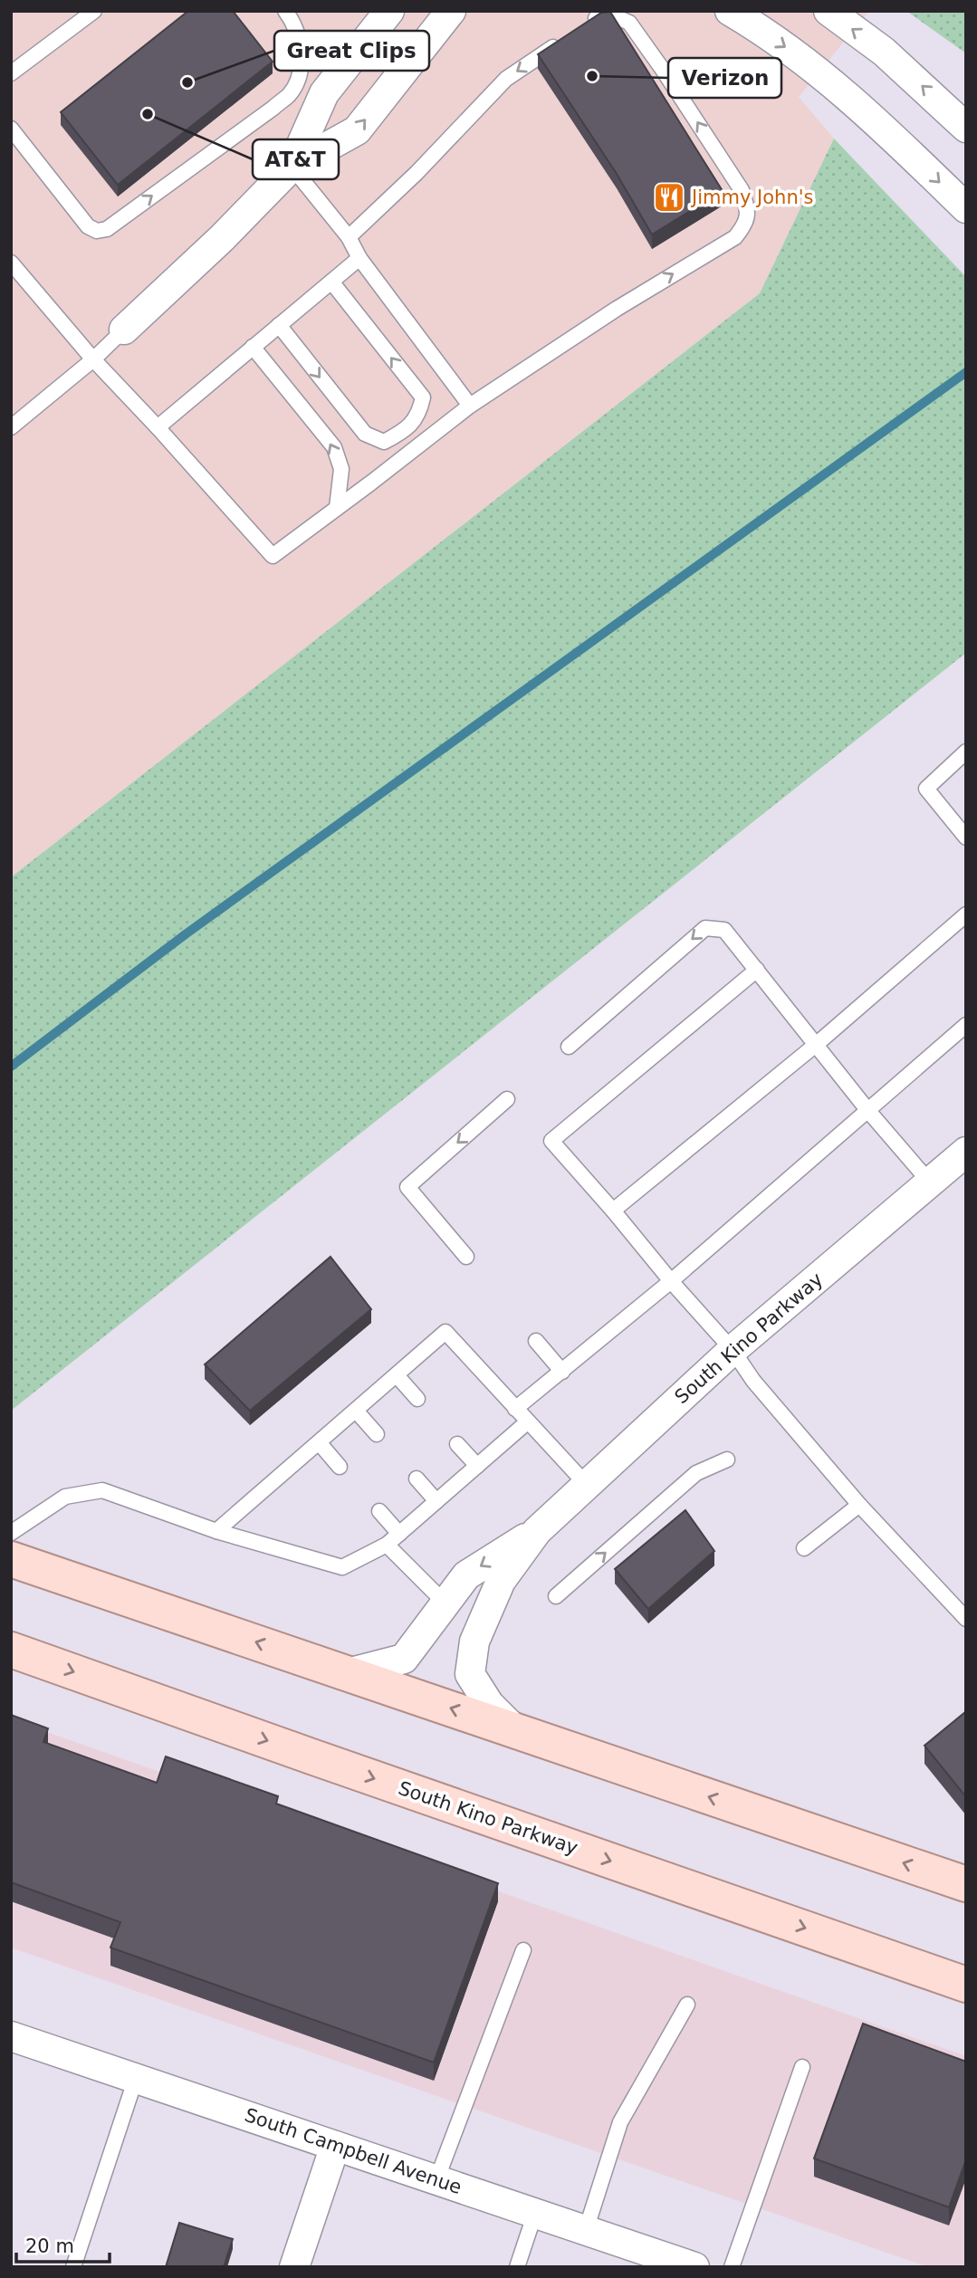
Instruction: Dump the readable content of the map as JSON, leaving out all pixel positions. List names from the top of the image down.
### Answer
{
  "streets": {
    "main road": ["South Kino Parkway"],
    "street": ["South Campbell Avenue"]
  },
  "one_way": ["South Kino Parkway"],
  "places": {
    "other": ["Verizon", "Great Clips", "AT&T"],
    "restaurant": ["Jimmy John's"]
  },
  "scale_bar": "20 m"
}
